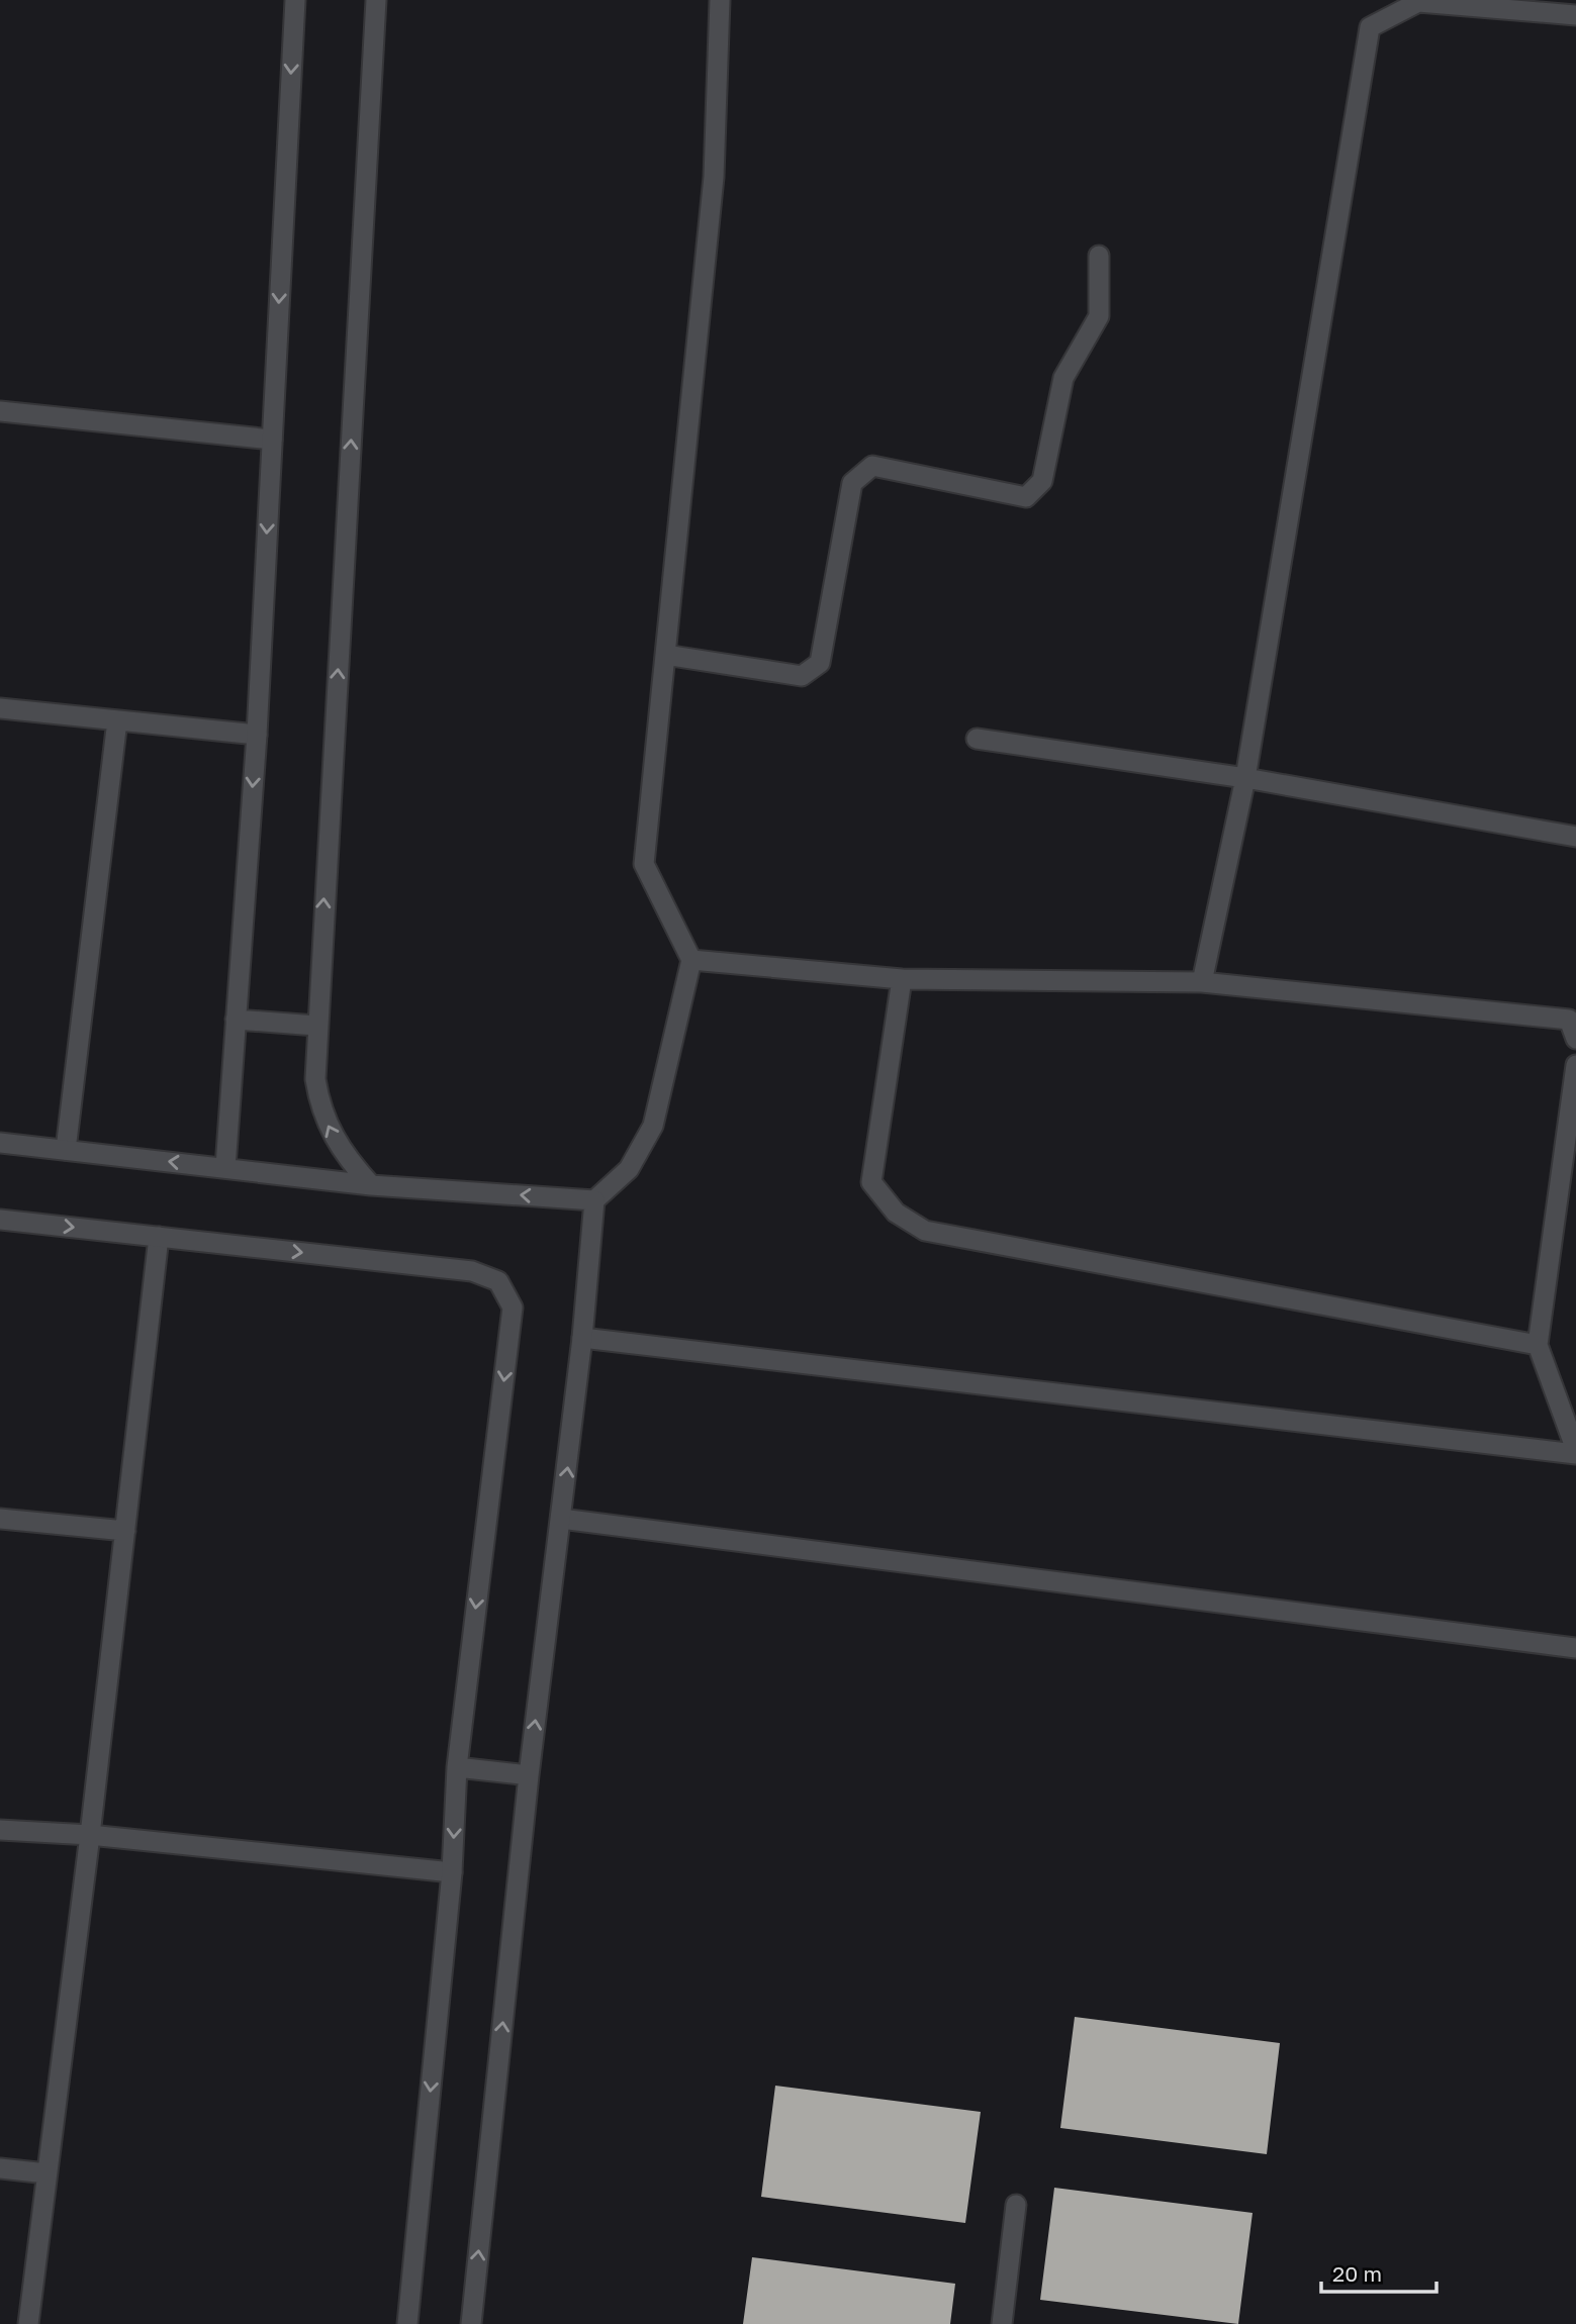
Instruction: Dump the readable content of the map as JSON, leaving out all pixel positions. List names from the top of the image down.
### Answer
{
  "scale_bar": "20 m"
}
